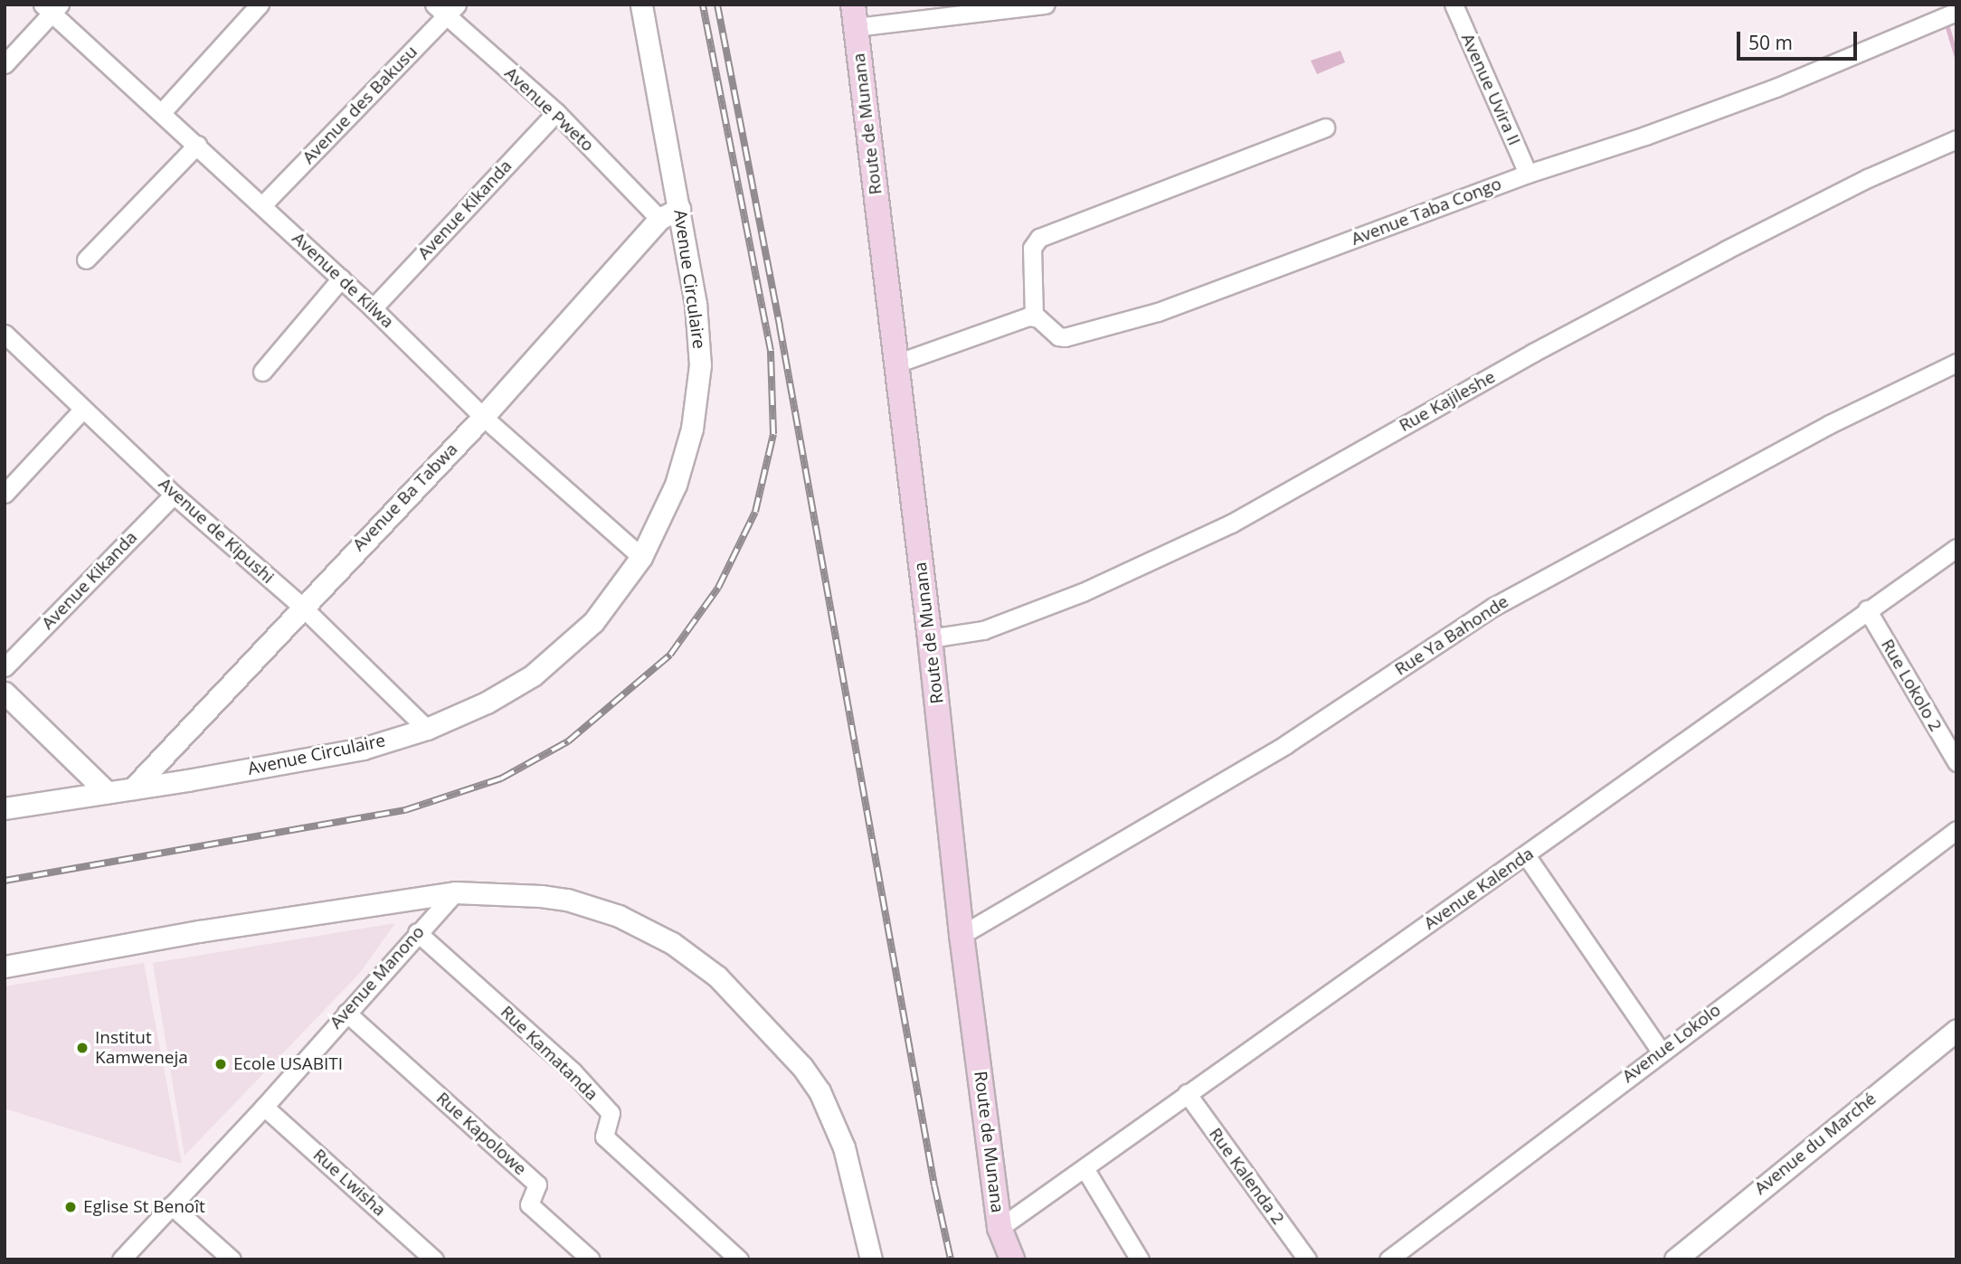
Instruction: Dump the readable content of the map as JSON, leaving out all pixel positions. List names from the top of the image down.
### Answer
{
  "streets": {
    "main road": ["Route de Munana"],
    "street": [
      "Avenue Uvira II",
      "Avenue des Bakusu",
      "Avenue Pweto",
      "Avenue Kikanda",
      "Avenue Taba Congo",
      "Avenue Circulaire",
      "Avenue de Kilwa",
      "Rue Kajileshe",
      "Avenue Ba Tabwa",
      "Avenue de Kipushi",
      "Rue Ya Bahonde",
      "Rue Lokolo 2",
      "Avenue Kalenda",
      "Avenue Manono",
      "Avenue Lokolo",
      "Rue Kamatanda",
      "Rue Kapolowe",
      "Avenue du Marché",
      "Rue Kalenda 2",
      "Rue Lwisha"
    ]
  },
  "crossings": [
    ["Avenue Uvira II", "Avenue Taba Congo"],
    ["Avenue des Bakusu", "Avenue Pweto"],
    ["Avenue des Bakusu", "Avenue de Kilwa"],
    ["Avenue Pweto", "Avenue Kikanda"],
    ["Avenue Pweto", "Avenue Ba Tabwa"],
    ["Route de Munana", "Rue Kajileshe"],
    ["Route de Munana", "Rue Ya Bahonde"],
    ["Route de Munana", "Avenue Kalenda"],
    ["Avenue Kikanda", "Avenue de Kilwa"],
    ["Avenue Kikanda", "Avenue de Kipushi"],
    ["Avenue Circulaire", "Avenue de Kilwa"],
    ["Avenue Circulaire", "Avenue Ba Tabwa"],
    ["Avenue Circulaire", "Avenue de Kipushi"],
    ["Avenue de Kilwa", "Avenue Ba Tabwa"],
    ["Avenue Ba Tabwa", "Avenue de Kipushi"],
    ["Rue Lokolo 2", "Avenue Kalenda"],
    ["Avenue Kalenda", "Rue Kalenda 2"],
    ["Avenue Manono", "Rue Kamatanda"],
    ["Avenue Manono", "Rue Kapolowe"],
    ["Avenue Manono", "Rue Lwisha"]
  ],
  "places": ["Institut Kamweneja", "Ecole USABITI", "Eglise St Benoît"],
  "scale_bar": "50 m"
}
